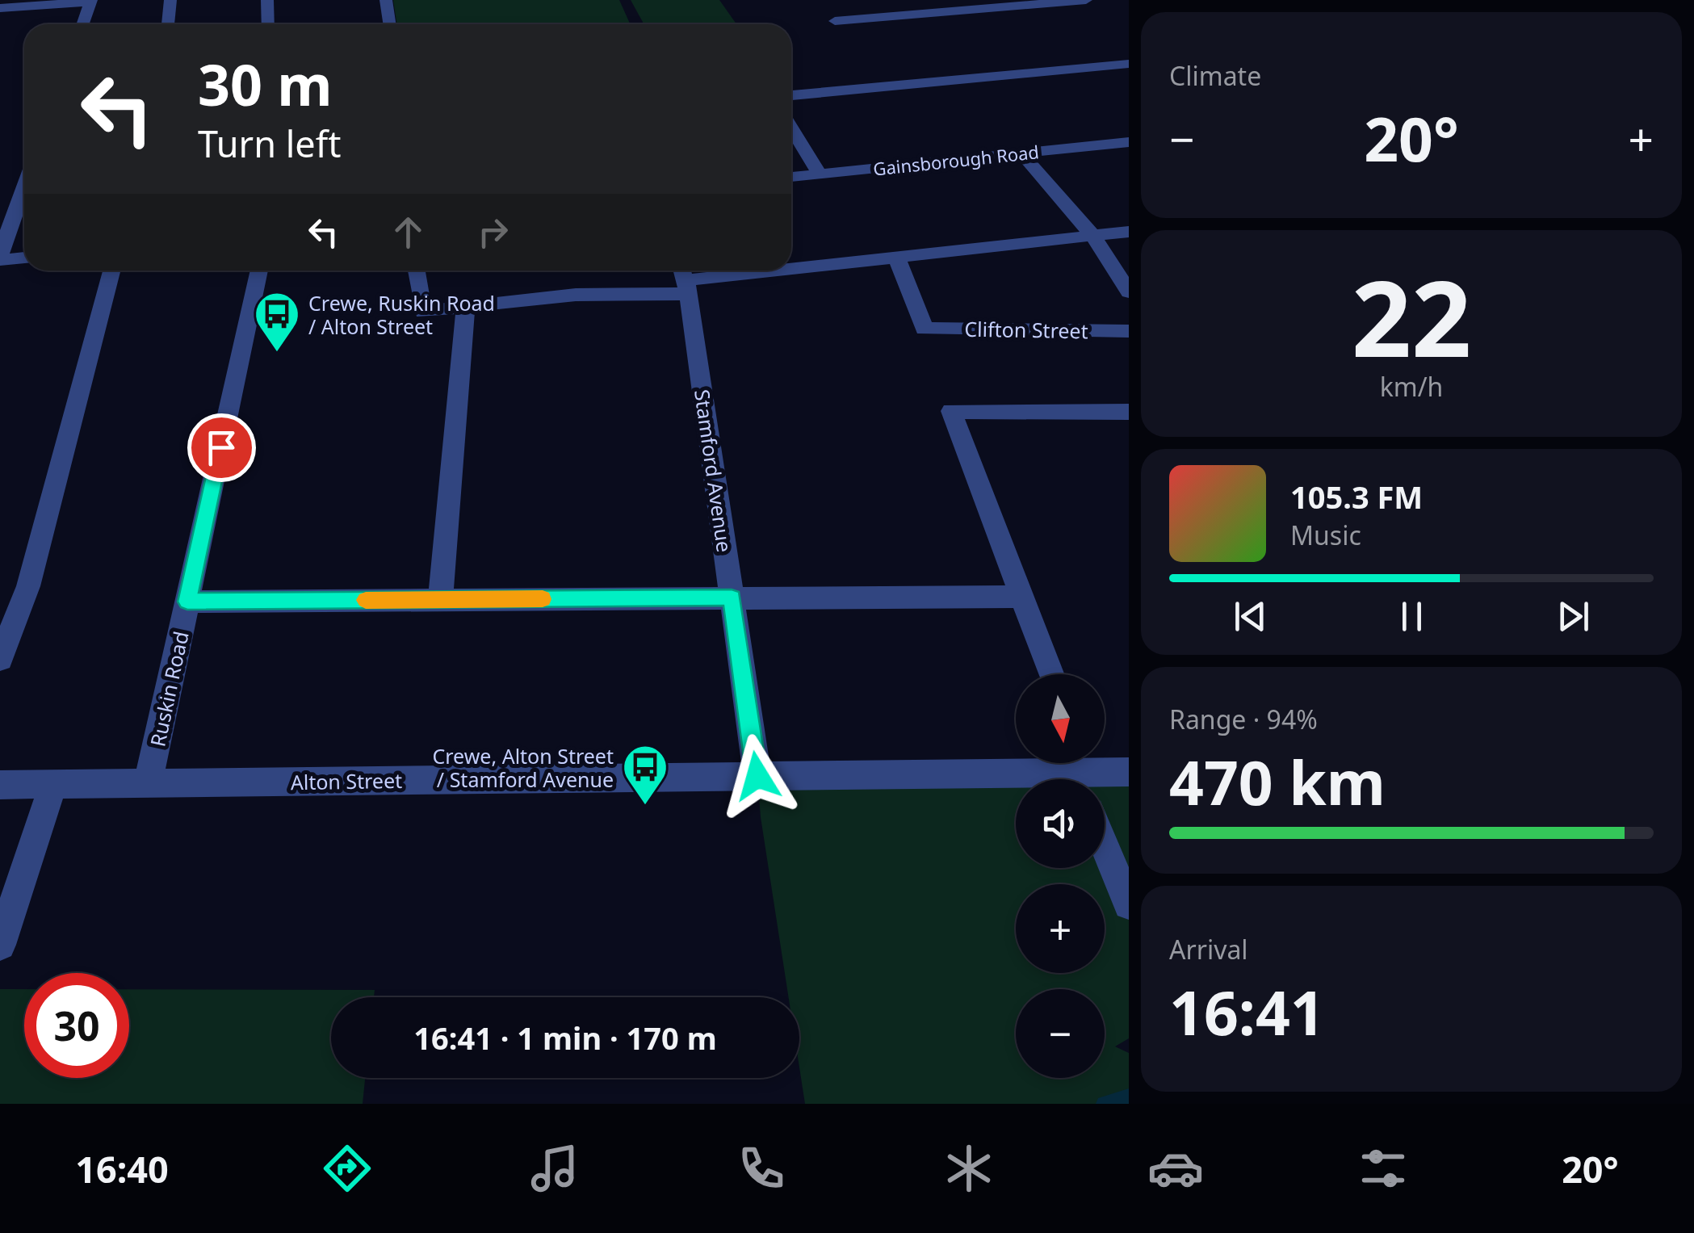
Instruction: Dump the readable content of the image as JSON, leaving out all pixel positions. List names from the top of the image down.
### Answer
{
  "streets": {
    "street": [
      "Gainsborough Road",
      "Clifton Street",
      "Stamford Avenue",
      "Ruskin Road",
      "Alton Street"
    ]
  },
  "crossings": [
    ["Stamford Avenue", "Alton Street"],
    ["Ruskin Road", "Alton Street"]
  ],
  "places": {
    "bus stop": ["Crewe, Ruskin Road / Alton Street", "Crewe, Alton Street / Stamford Avenue"]
  },
  "north": "bottom",
  "page": {
    "tile": [
      "Climate",
      ["22", "km/h"],
      ["Range · 94%", "470 km"],
      ["Arrival", "16:41"]
    ],
    "turn": ["30 m", "Turn left"],
    "heat": ["−", "20°", "+"],
    "song": ["105.3 FM", "Music"],
    "map_buttons": ["+", "−"],
    "limit": "30",
    "trip": "16:41 · 1 min · 170 m",
    "tabs": ["16:40", "20°"]
  }
}
